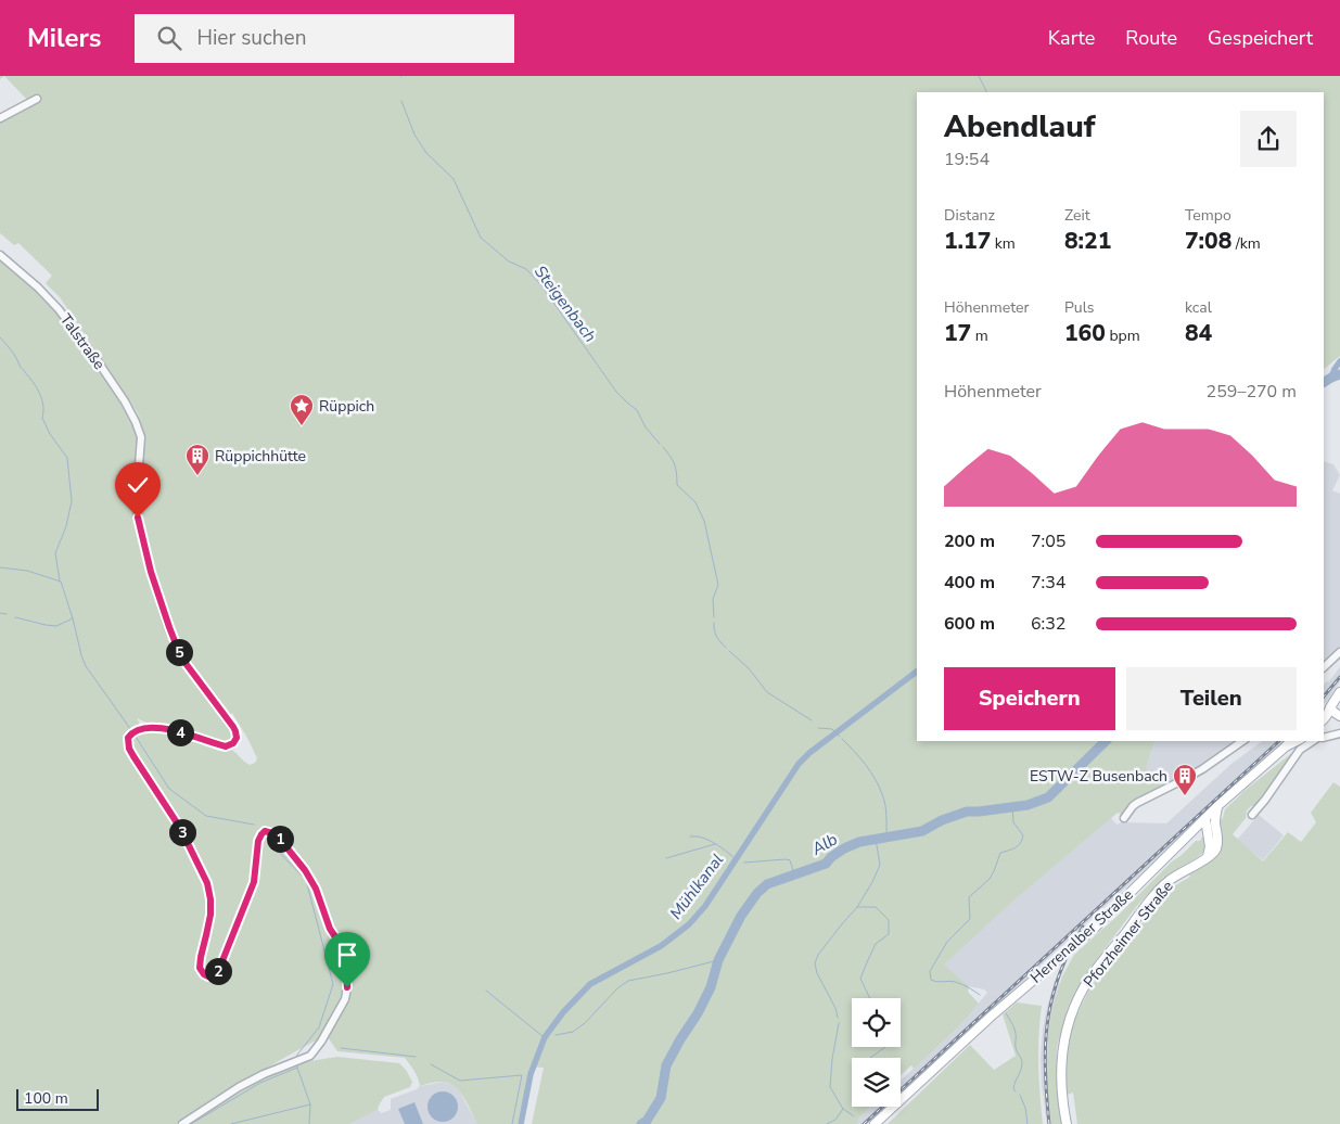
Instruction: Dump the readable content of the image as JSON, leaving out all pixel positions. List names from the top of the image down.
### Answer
{
  "streets": {
    "main road": ["Pforzheimer Straße", "Herrenalber Straße"],
    "street": ["Talstraße"]
  },
  "water": ["Steigenbach", "Alb", "Mühlkanal"],
  "places": {
    "place": ["Rüppich"],
    "building": ["Rüppichhütte", "ESTW-Z Busenbach"]
  },
  "scale_bar": "100 m",
  "page": {
    "header": "Milers",
    "search": "Hier suchen",
    "nav": ["Karte", "Route", "Gespeichert"],
    "heading": ["Abendlauf", "19:54"],
    "stats": [
      ["Distanz", "1.17 km"],
      ["Zeit", "8:21"],
      ["Tempo", "7:08 /km"],
      ["Höhenmeter", "17 m"],
      ["Puls", "160 bpm"],
      ["kcal", "84"]
    ],
    "chart": ["Höhenmeter", "259–270 m"],
    "list": [
      {
        "name": "200 m",
        "note": "7:05"
      },
      {
        "name": "400 m",
        "note": "7:34"
      },
      {
        "name": "600 m",
        "note": "6:32"
      }
    ],
    "pins": [
      "5",
      "4",
      "3",
      "1",
      "2"
    ],
    "buttons": ["Speichern", "Teilen"],
    "scale": "100 m"
  }
}
